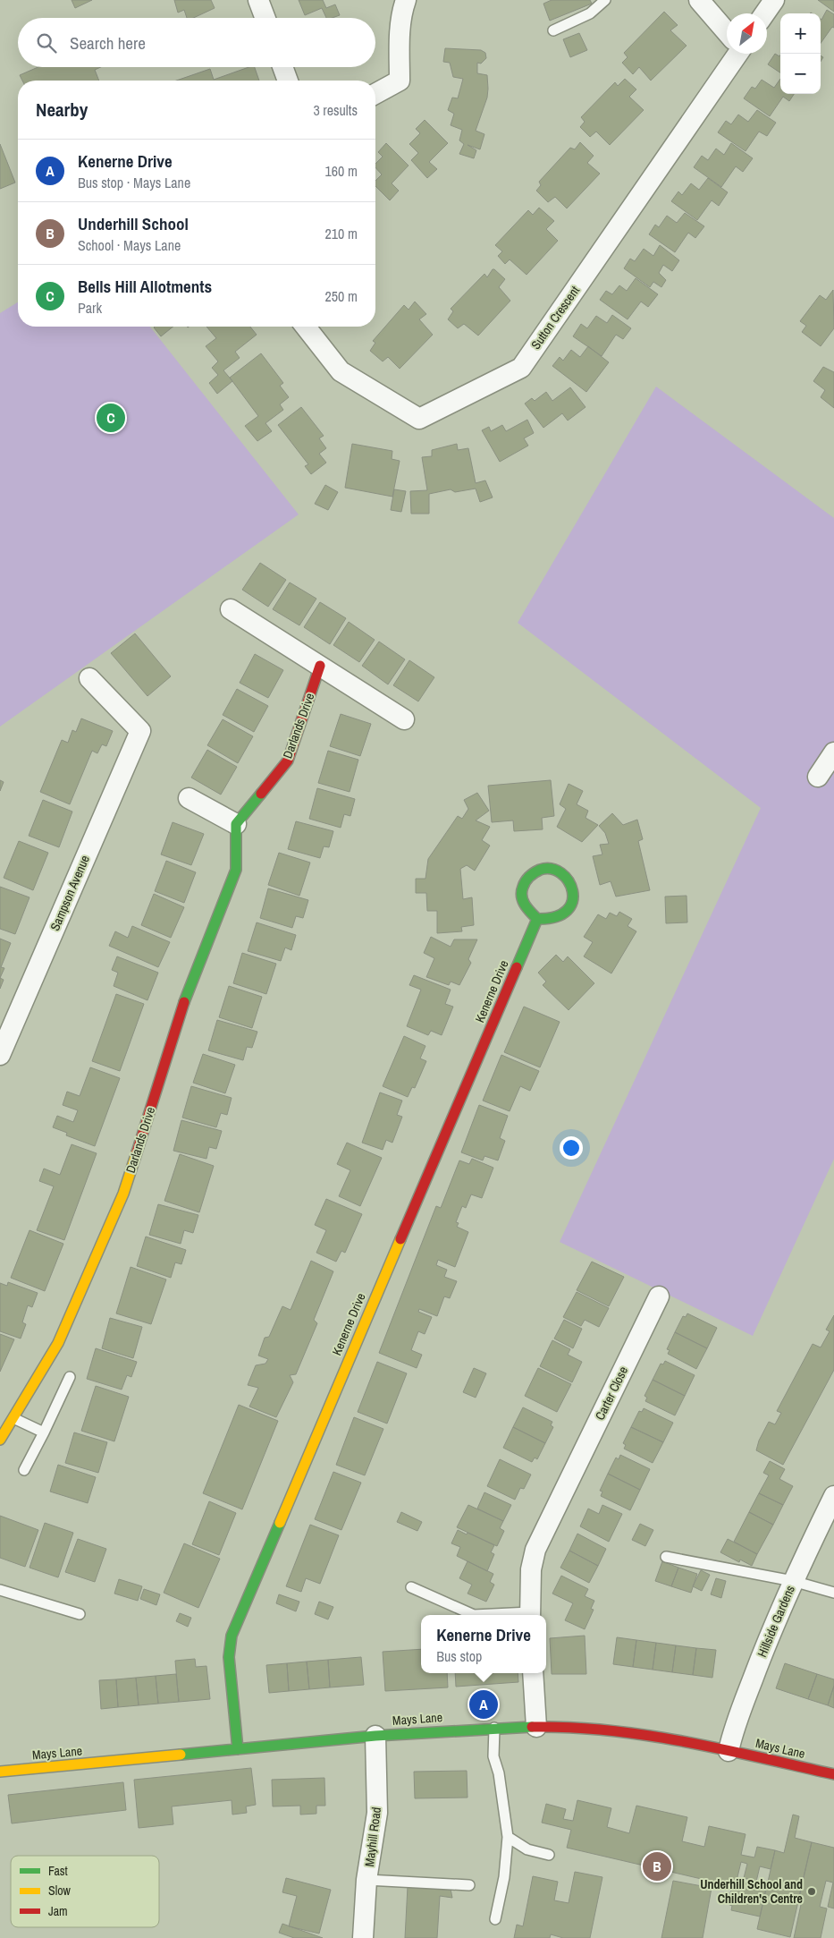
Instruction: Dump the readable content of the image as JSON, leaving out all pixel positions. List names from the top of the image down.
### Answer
{
  "streets": {
    "street": [
      "Sutton Crescent",
      "Darlands Drive",
      "Sampson Avenue",
      "Kenerne Drive",
      "Carter Close",
      "Hillside Gardens",
      "Mays Lane",
      "Mayhill Road"
    ]
  },
  "crossings": [
    ["Kenerne Drive", "Mays Lane"],
    ["Hillside Gardens", "Mays Lane"],
    ["Mays Lane", "Mayhill Road"]
  ],
  "places": ["Underhill School and Children's Centre"],
  "legend": ["Fast", "Slow", "Jam"],
  "north": "top right",
  "page": {
    "map_buttons": ["+", "−"],
    "search": "Search here",
    "heading": ["Nearby", "3 results"],
    "list": [
      {
        "mark": "A",
        "name": "Kenerne Drive",
        "note": "Bus stop · Mays Lane",
        "value": "160 m"
      },
      {
        "mark": "B",
        "name": "Underhill School",
        "note": "School · Mays Lane",
        "value": "210 m"
      },
      {
        "mark": "C",
        "name": "Bells Hill Allotments",
        "note": "Park",
        "value": "250 m"
      }
    ],
    "pins": ["C", "A", "B"],
    "popup": ["Kenerne Drive", "Bus stop"]
  }
}
